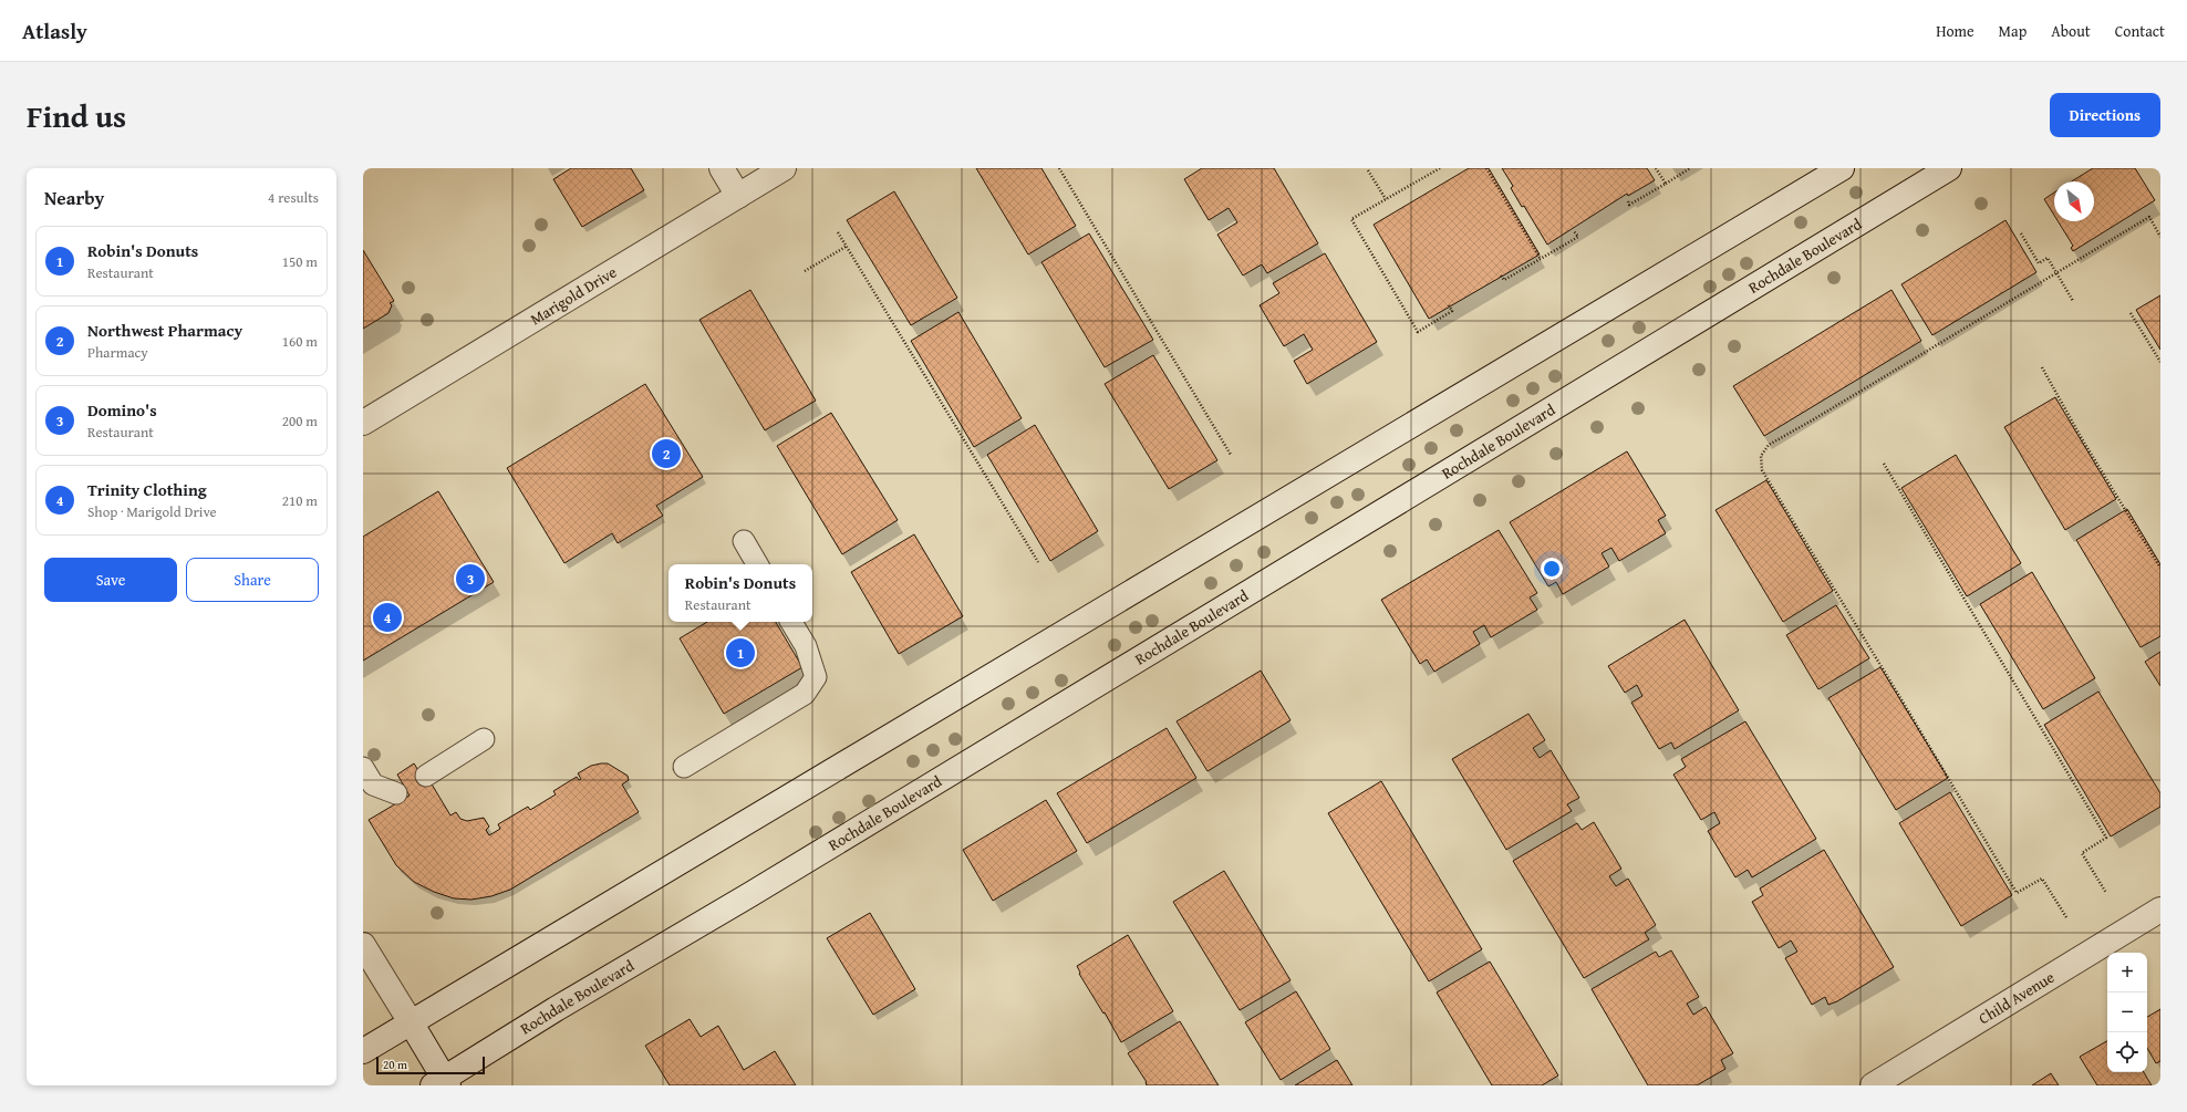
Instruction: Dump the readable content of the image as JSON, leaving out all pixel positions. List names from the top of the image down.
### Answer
{
  "streets": {
    "main road": ["Rochdale Boulevard", "Marigold Drive", "Child Avenue"]
  },
  "scale_bar": "20 m",
  "north": "bottom right",
  "page": {
    "header": "Atlasly",
    "nav": [
      "Home",
      "Map",
      "About",
      "Contact"
    ],
    "title": "Find us",
    "buttons": [
      "Directions",
      ["Save", "Share"]
    ],
    "heading": ["Nearby", "4 results"],
    "list": [
      {
        "mark": "1",
        "name": "Robin's Donuts",
        "note": "Restaurant",
        "value": "150 m"
      },
      {
        "mark": "2",
        "name": "Northwest Pharmacy",
        "note": "Pharmacy",
        "value": "160 m"
      },
      {
        "mark": "3",
        "name": "Domino's",
        "note": "Restaurant",
        "value": "200 m"
      },
      {
        "mark": "4",
        "name": "Trinity Clothing",
        "note": "Shop · Marigold Drive",
        "value": "210 m"
      }
    ],
    "pins": [
      "2",
      "3",
      "4",
      "1"
    ],
    "popup": ["Robin's Donuts", "Restaurant"],
    "map_buttons": ["+", "−"],
    "scale": "20 m"
  }
}
